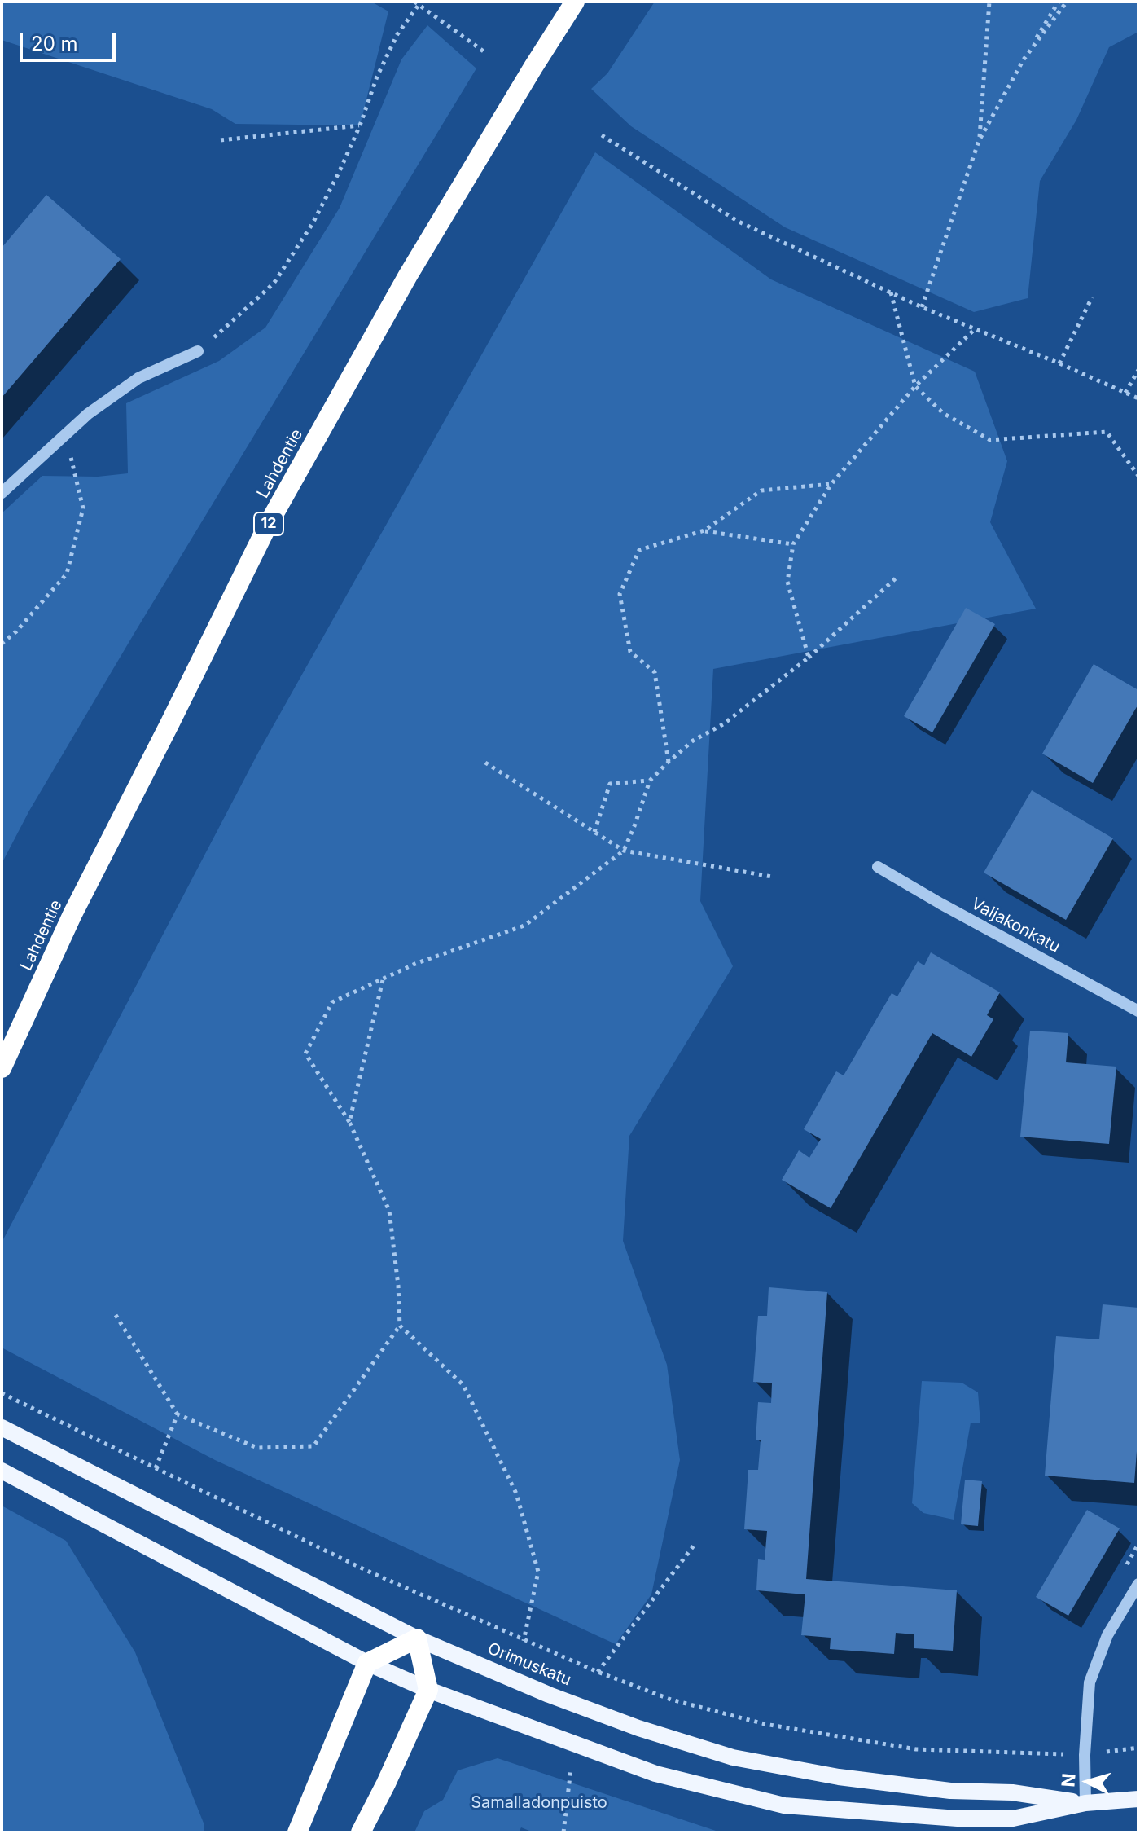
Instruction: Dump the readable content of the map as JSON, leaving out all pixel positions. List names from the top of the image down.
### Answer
{
  "streets": {
    "highway": ["Lahdentie", "12"],
    "main road": ["Orimuskatu"],
    "street": ["Valjakonkatu"]
  },
  "parks": ["Samalladonpuisto"],
  "scale_bar": "20 m",
  "north": "left"
}
